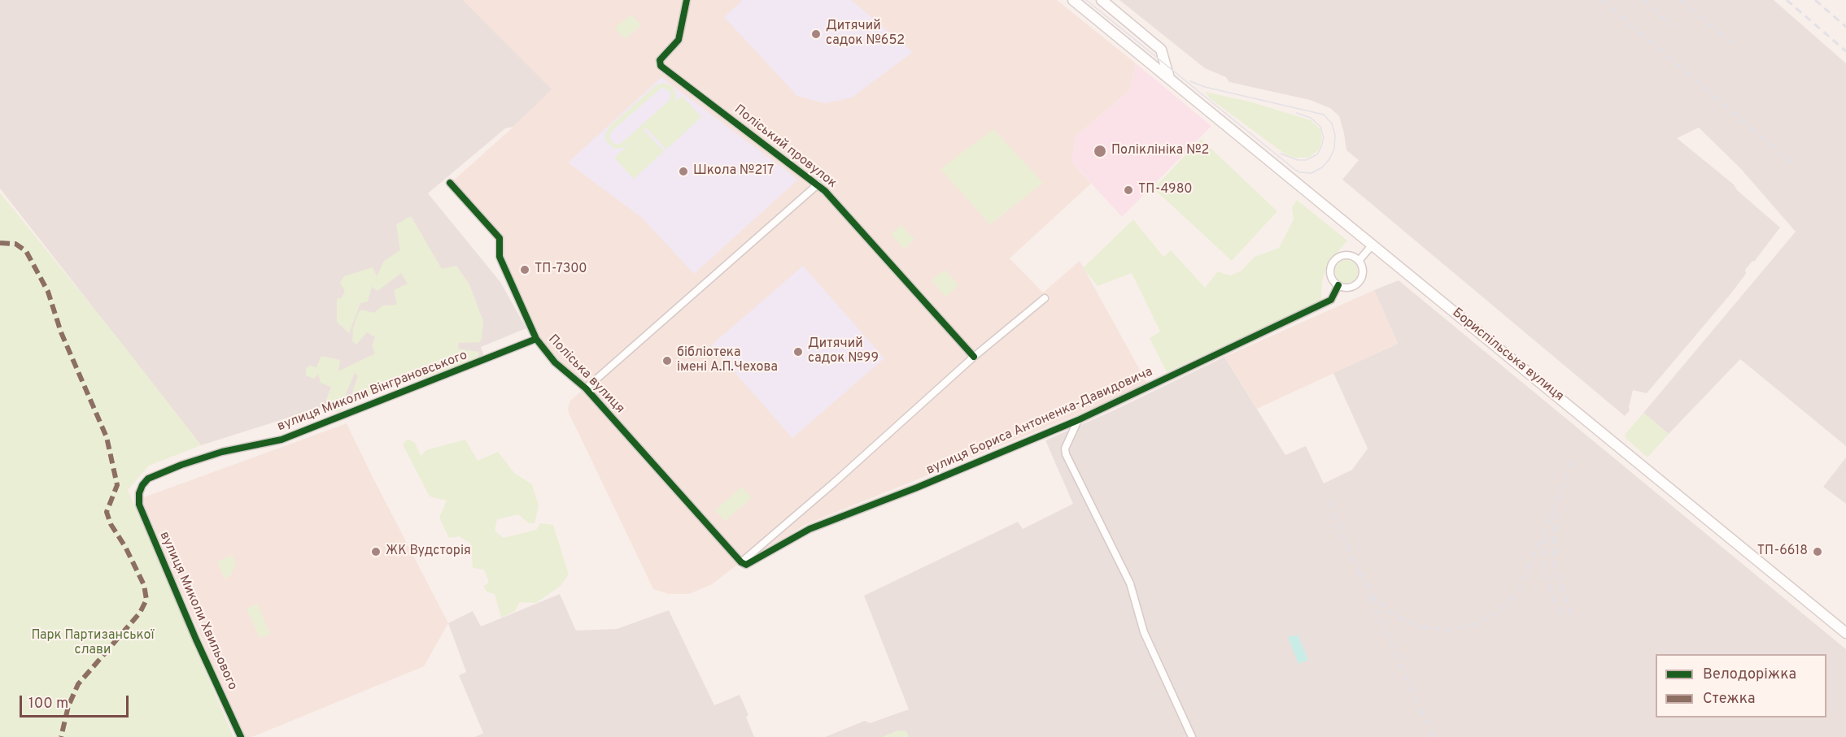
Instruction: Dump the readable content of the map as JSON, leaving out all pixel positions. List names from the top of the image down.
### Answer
{
  "streets": {
    "main road": ["Бориспільська вулиця"],
    "street": [
      "Поліський провулок",
      "Поліська вулиця",
      "вулиця Миколи Вінграновського",
      "вулиця Бориса Антоненка-Давидовича",
      "вулиця Миколи Хвильового"
    ]
  },
  "crossings": [
    ["Поліський провулок", "Поліська вулиця"],
    ["Поліська вулиця", "вулиця Миколи Вінграновського"],
    ["Поліська вулиця", "вулиця Бориса Антоненка-Давидовича"],
    ["вулиця Миколи Вінграновського", "вулиця Миколи Хвильового"]
  ],
  "parks": ["Парк Партизанської слави"],
  "places": [
    "Дитячий садок №652",
    "Поліклініка №2",
    "Школа №217",
    "ТП-4980",
    "ТП-7300",
    "Дитячий садок №99",
    "бібліотека імені А.П.Чехова",
    "ЖК Вудсторія",
    "ТП-6618"
  ],
  "legend": ["Велодоріжка", "Стежка"],
  "scale_bar": "100 m"
}
